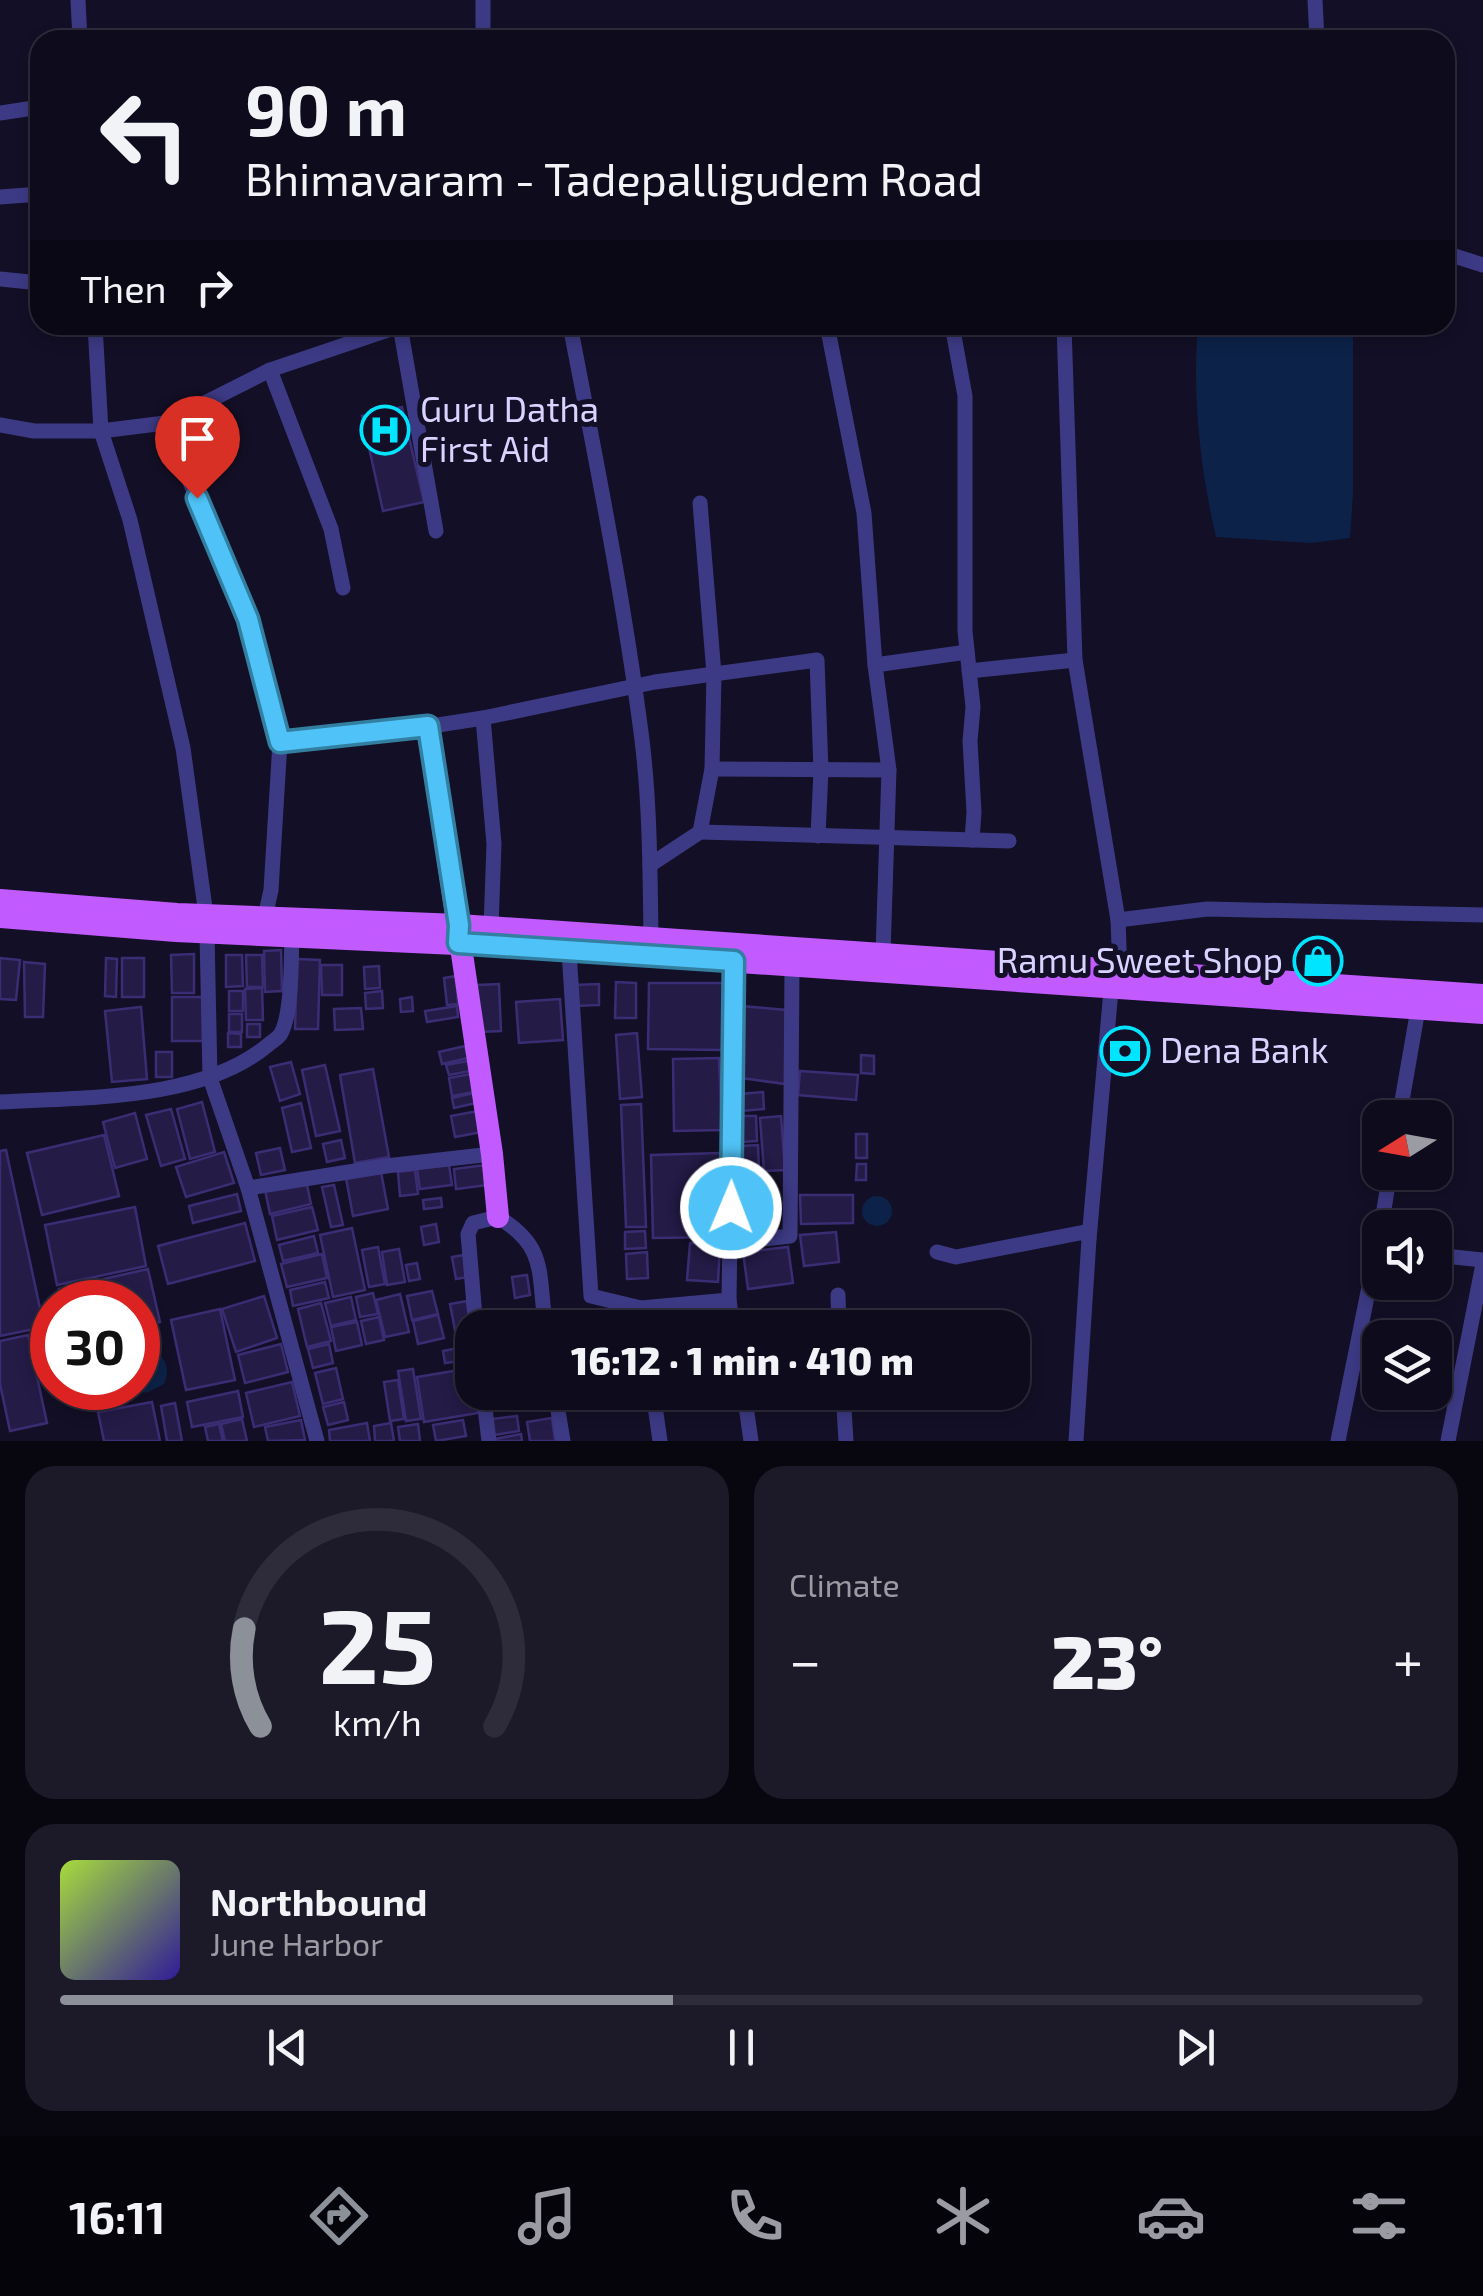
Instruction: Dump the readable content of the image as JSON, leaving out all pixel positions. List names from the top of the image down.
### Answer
{
  "places": {
    "hospital": ["Guru Datha First Aid"],
    "shop": ["Ramu Sweet Shop"],
    "bank": ["Dena Bank"]
  },
  "north": "left",
  "page": {
    "turn": ["90 m", "Bhimavaram - Tadepalligudem Road"],
    "then": "Then",
    "limit": "30",
    "trip": "16:12 · 1 min · 410 m",
    "tile": "Climate",
    "heat": ["−", "23°", "+"],
    "song": ["Northbound", "June Harbor"],
    "tabs": "16:11",
    "gauge": ["25", "km/h"]
  }
}
